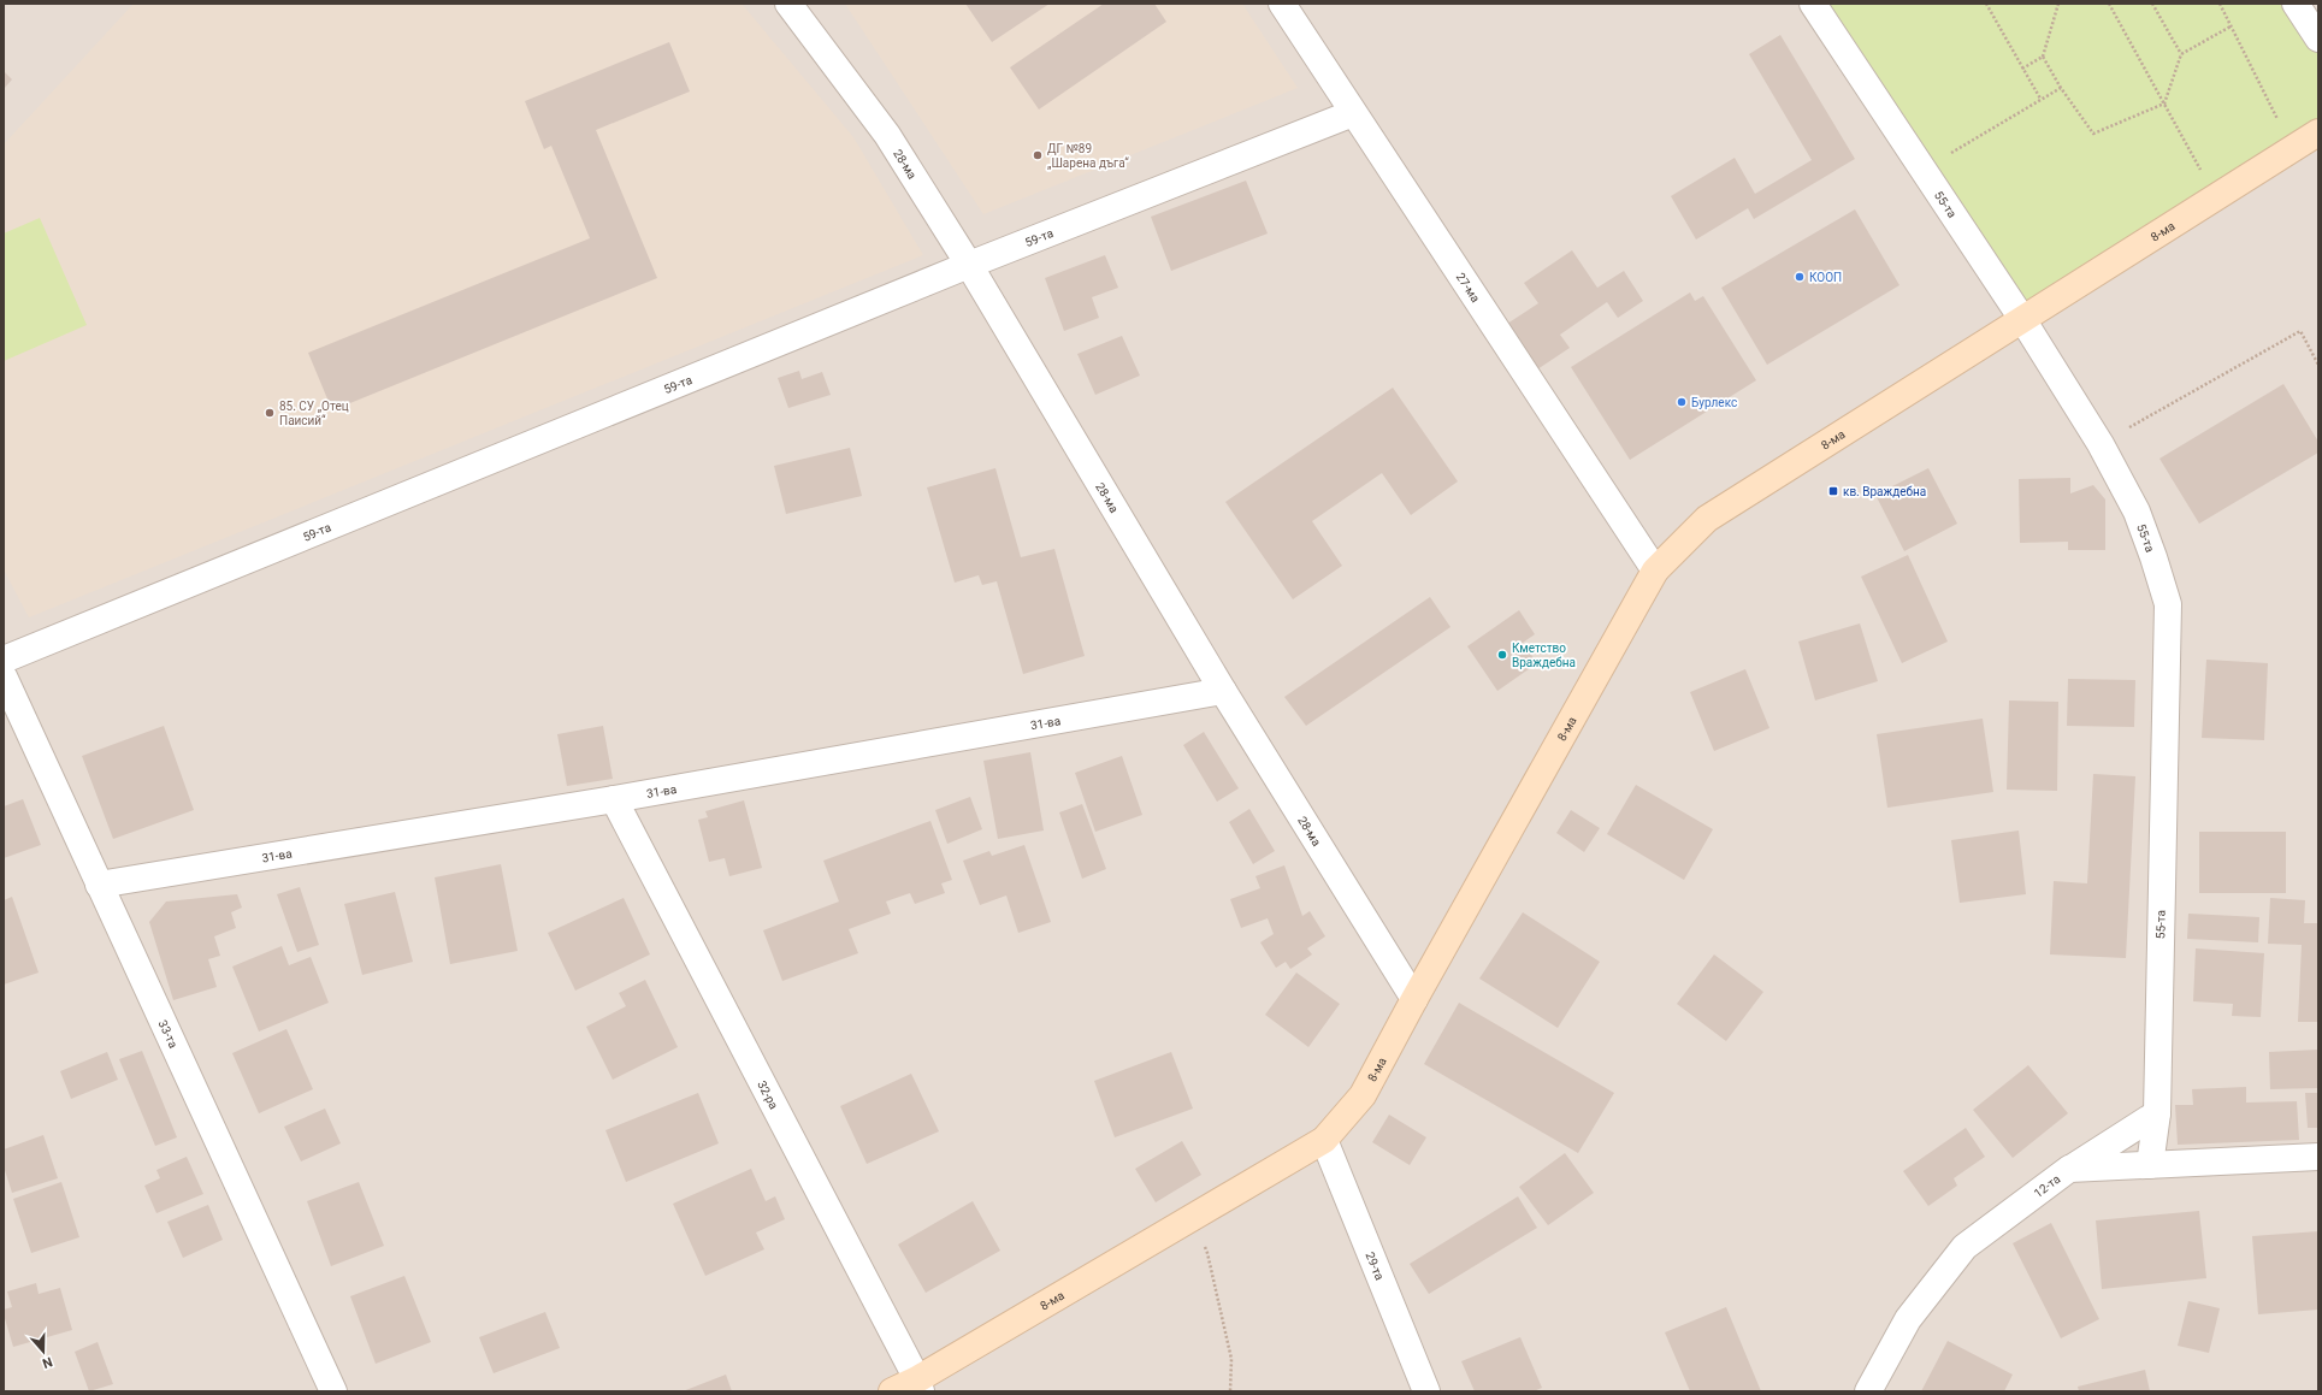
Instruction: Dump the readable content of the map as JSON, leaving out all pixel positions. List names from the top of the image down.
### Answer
{
  "streets": {
    "street": [
      "28-ма",
      "55-та",
      "8-ма",
      "59-та",
      "27-ма",
      "31-ва",
      "33-та",
      "32-ра",
      "12-та",
      "29-та"
    ]
  },
  "crossings": [
    ["28-ма", "8-ма"],
    ["28-ма", "59-та"],
    ["28-ма", "31-ва"],
    ["55-та", "8-ма"],
    ["55-та", "12-та"],
    ["8-ма", "27-ма"],
    ["8-ма", "32-ра"],
    ["8-ма", "29-та"],
    ["59-та", "27-ма"],
    ["31-ва", "33-та"],
    ["31-ва", "32-ра"]
  ],
  "places": {
    "other": [
      "ДГ №89 „Шарена дъга“",
      "КООП",
      "Бурлекс",
      "85. СУ „Отец Паисий“",
      "Кметство Враждебна"
    ],
    "transit": ["кв. Враждебна"]
  },
  "north": "bottom"
}
